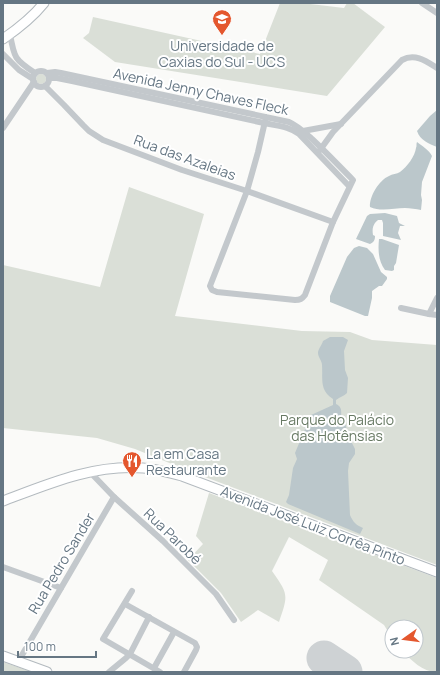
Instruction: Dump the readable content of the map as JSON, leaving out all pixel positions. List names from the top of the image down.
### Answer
{
  "streets": {
    "street": [
      "Avenida Jenny Chaves Fleck",
      "Rua das Azaleias",
      "Avenida José Luiz Corrêa Pinto",
      "Rua Parobé",
      "Rua Pedro Sander"
    ]
  },
  "crossings": [
    ["Avenida Jenny Chaves Fleck", "Rua das Azaleias"],
    ["Avenida José Luiz Corrêa Pinto", "Rua Parobé"],
    ["Rua Parobé", "Rua Pedro Sander"]
  ],
  "parks": ["Parque do Palácio das Hotênsias"],
  "places": {
    "school or university": ["Universidade de Caxias do Sul - UCS"],
    "restaurant": ["La em Casa Restaurante"]
  },
  "scale_bar": "100 m",
  "north": "left"
}
